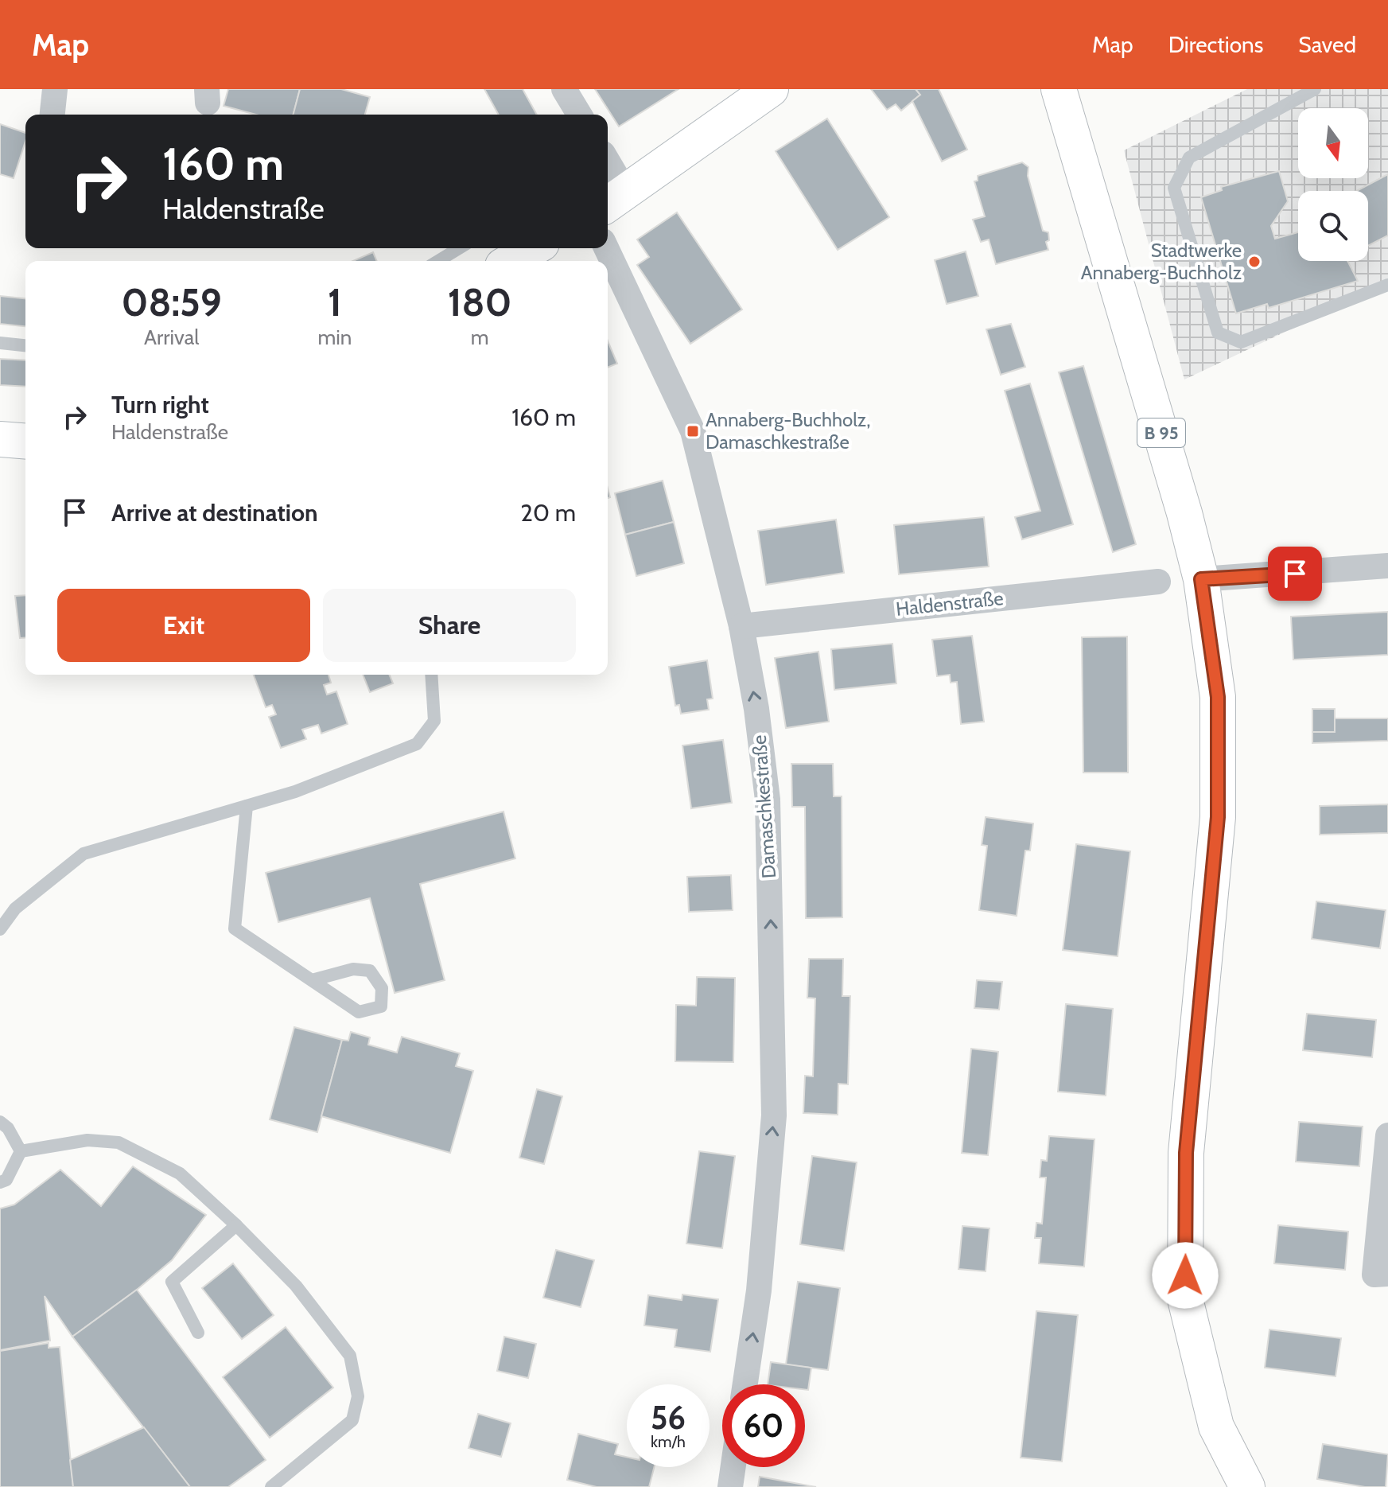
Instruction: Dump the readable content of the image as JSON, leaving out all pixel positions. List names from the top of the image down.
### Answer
{
  "streets": {
    "main road": ["B 95"],
    "street": ["Haldenstraße", "Damaschkestraße"]
  },
  "crossings": [
    ["Haldenstraße", "Damaschkestraße"]
  ],
  "one_way": ["Damaschkestraße"],
  "places": {
    "other": ["Stadtwerke Annaberg-Buchholz"],
    "transit": ["Annaberg-Buchholz, Damaschkestraße"]
  },
  "north": "bottom",
  "page": {
    "header": "Map",
    "nav": ["Map", "Directions", "Saved"],
    "turn": ["160 m", "Haldenstraße"],
    "eta": [
      "08:59",
      "Arrival",
      "1",
      "min",
      "180",
      "m"
    ],
    "list": [
      {
        "name": "Turn right",
        "note": "Haldenstraße",
        "value": "160 m"
      },
      {
        "name": "Arrive at destination",
        "value": "20 m"
      }
    ],
    "buttons": ["Exit", "Share"],
    "speed": "56 km/h",
    "limit": "60"
  }
}
